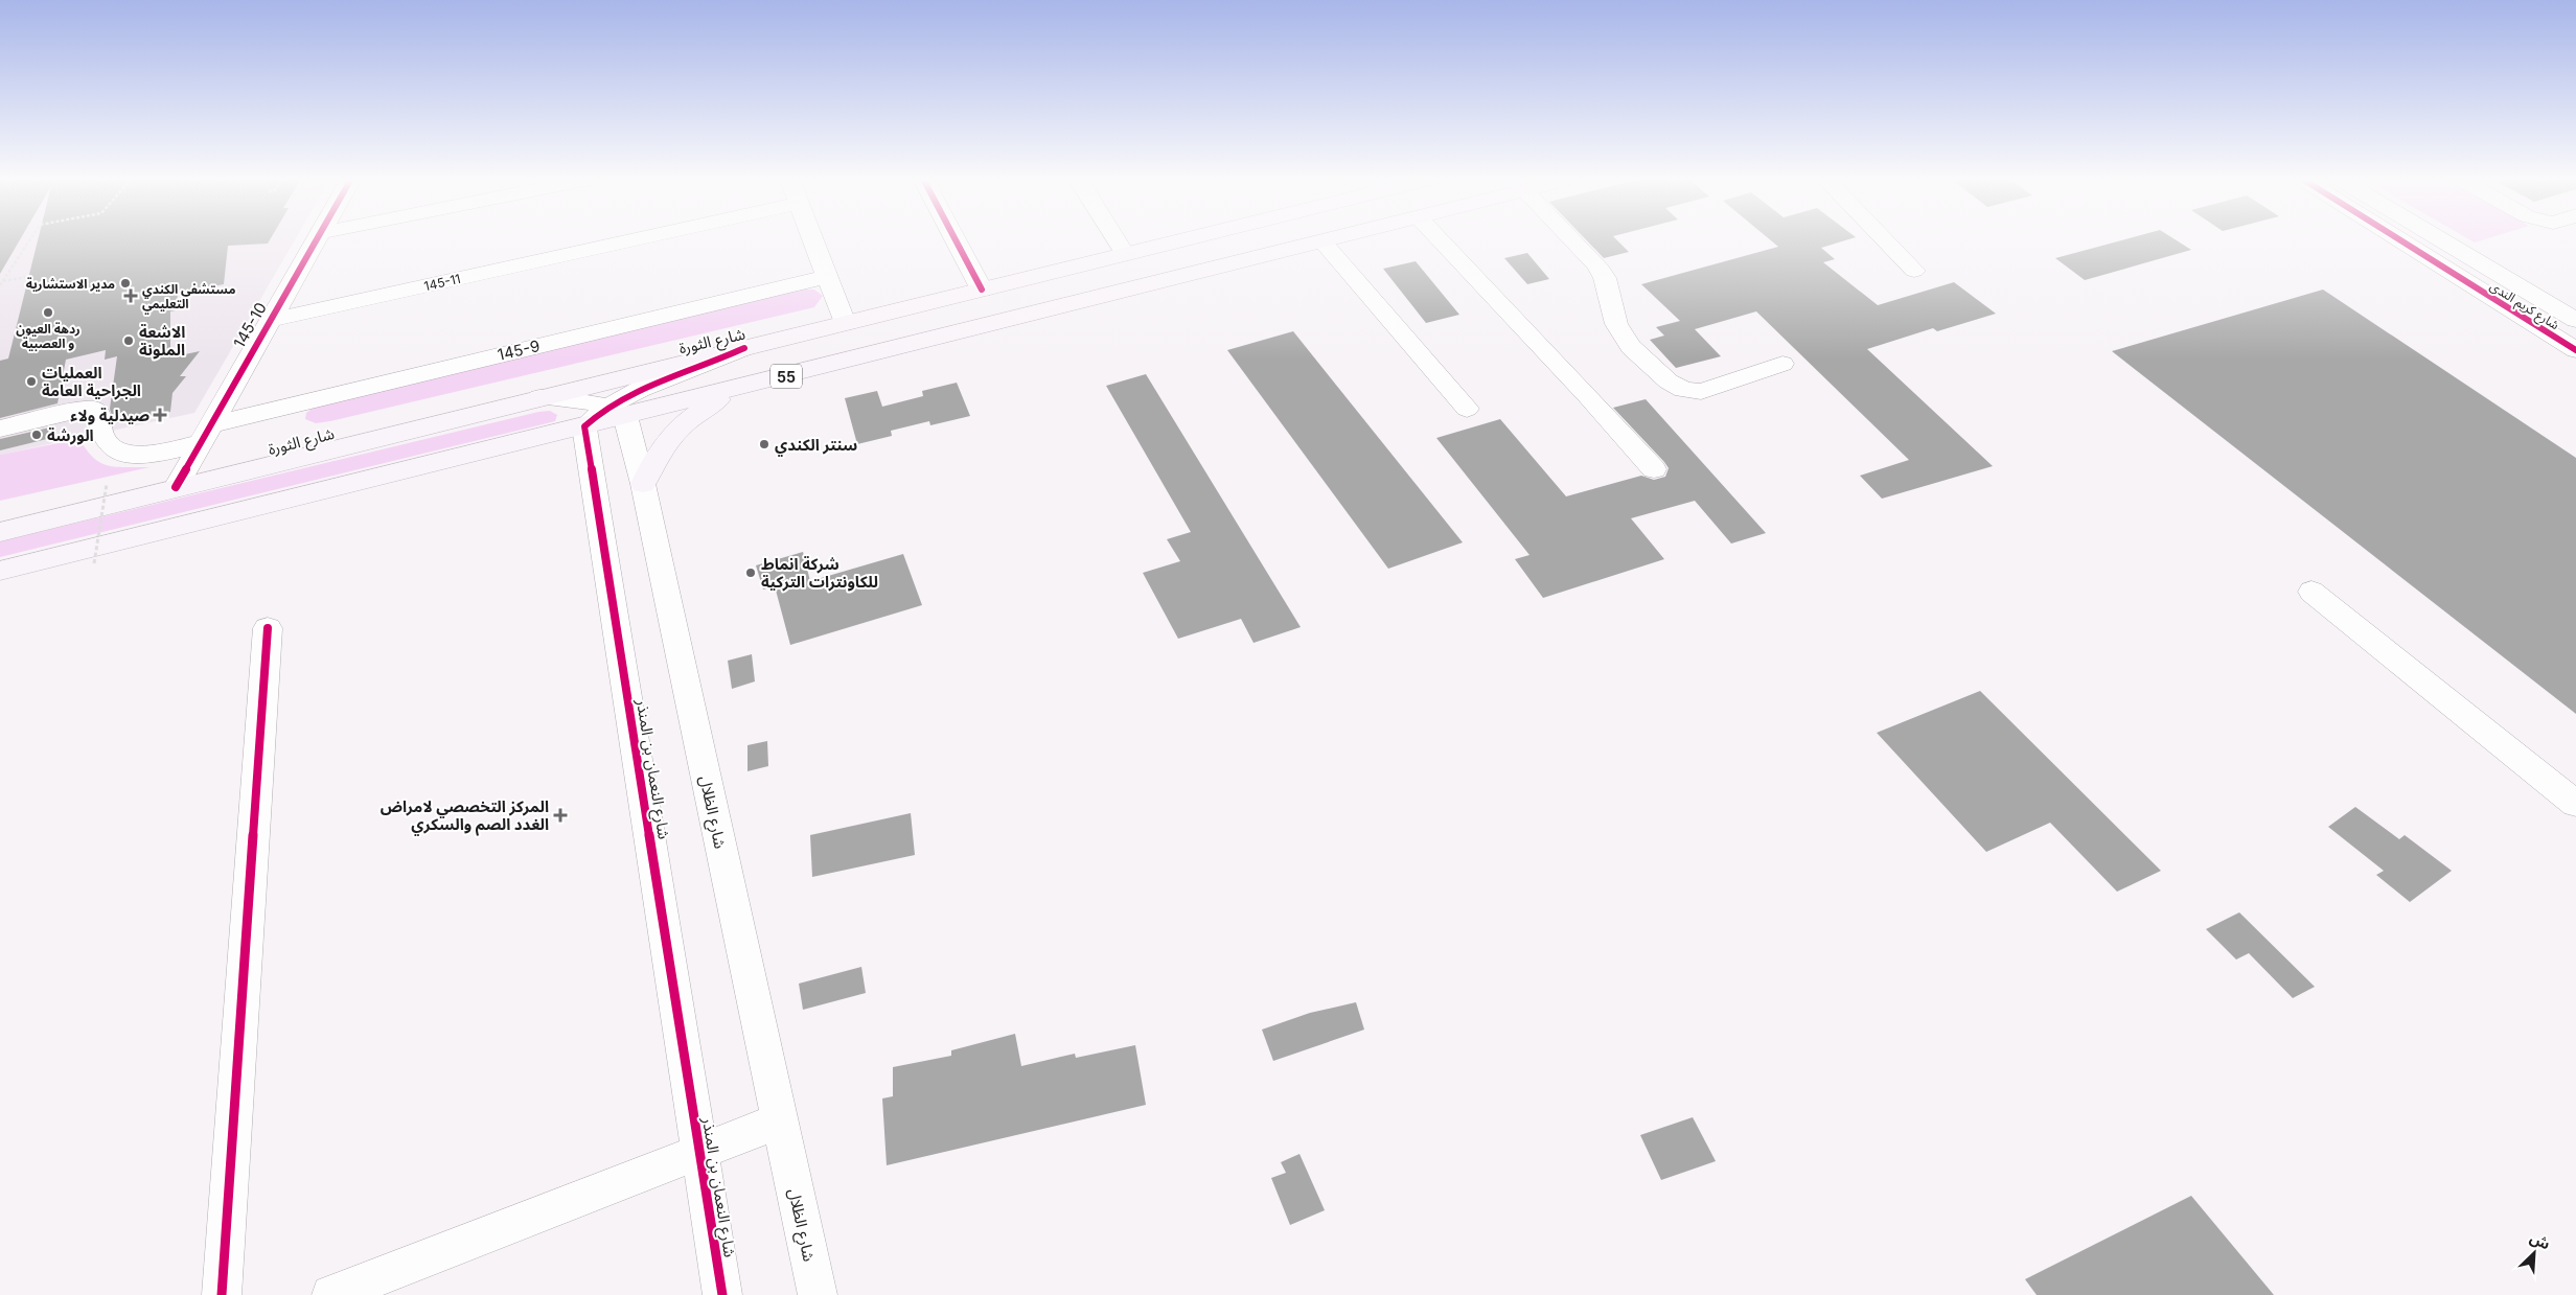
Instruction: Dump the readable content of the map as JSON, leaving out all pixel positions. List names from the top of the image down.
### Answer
{
  "streets": {
    "main road": ["شارع الثورة", "55"],
    "street": [
      "145-11",
      "شارع كريم الندى",
      "145-10",
      "145-9",
      "شارع النعمان بن المنذر",
      "شارع الظلال"
    ]
  },
  "crossings": [
    ["145-11", "145-10"],
    ["145-10", "شارع الثورة"],
    ["145-10", "145-9"],
    ["55", "شارع النعمان بن المنذر"],
    ["55", "شارع الظلال"],
    ["شارع النعمان بن المنذر", "شارع الظلال"]
  ],
  "places": {
    "other": [
      "مدير الاستشارية",
      "ردهة العيون و العصبية",
      "الاشعة الملونة",
      "العمليات الجراحية العامة",
      "الورشة",
      "سنتر الكندي",
      "شركة انماط للكاونترات التركية"
    ],
    "health": ["مستشفى الكندي التعليمي", "صيدلية ولاء", "المركز التخصصي لامراض الغدد الصم والسكري"]
  },
  "north": "top right"
}
